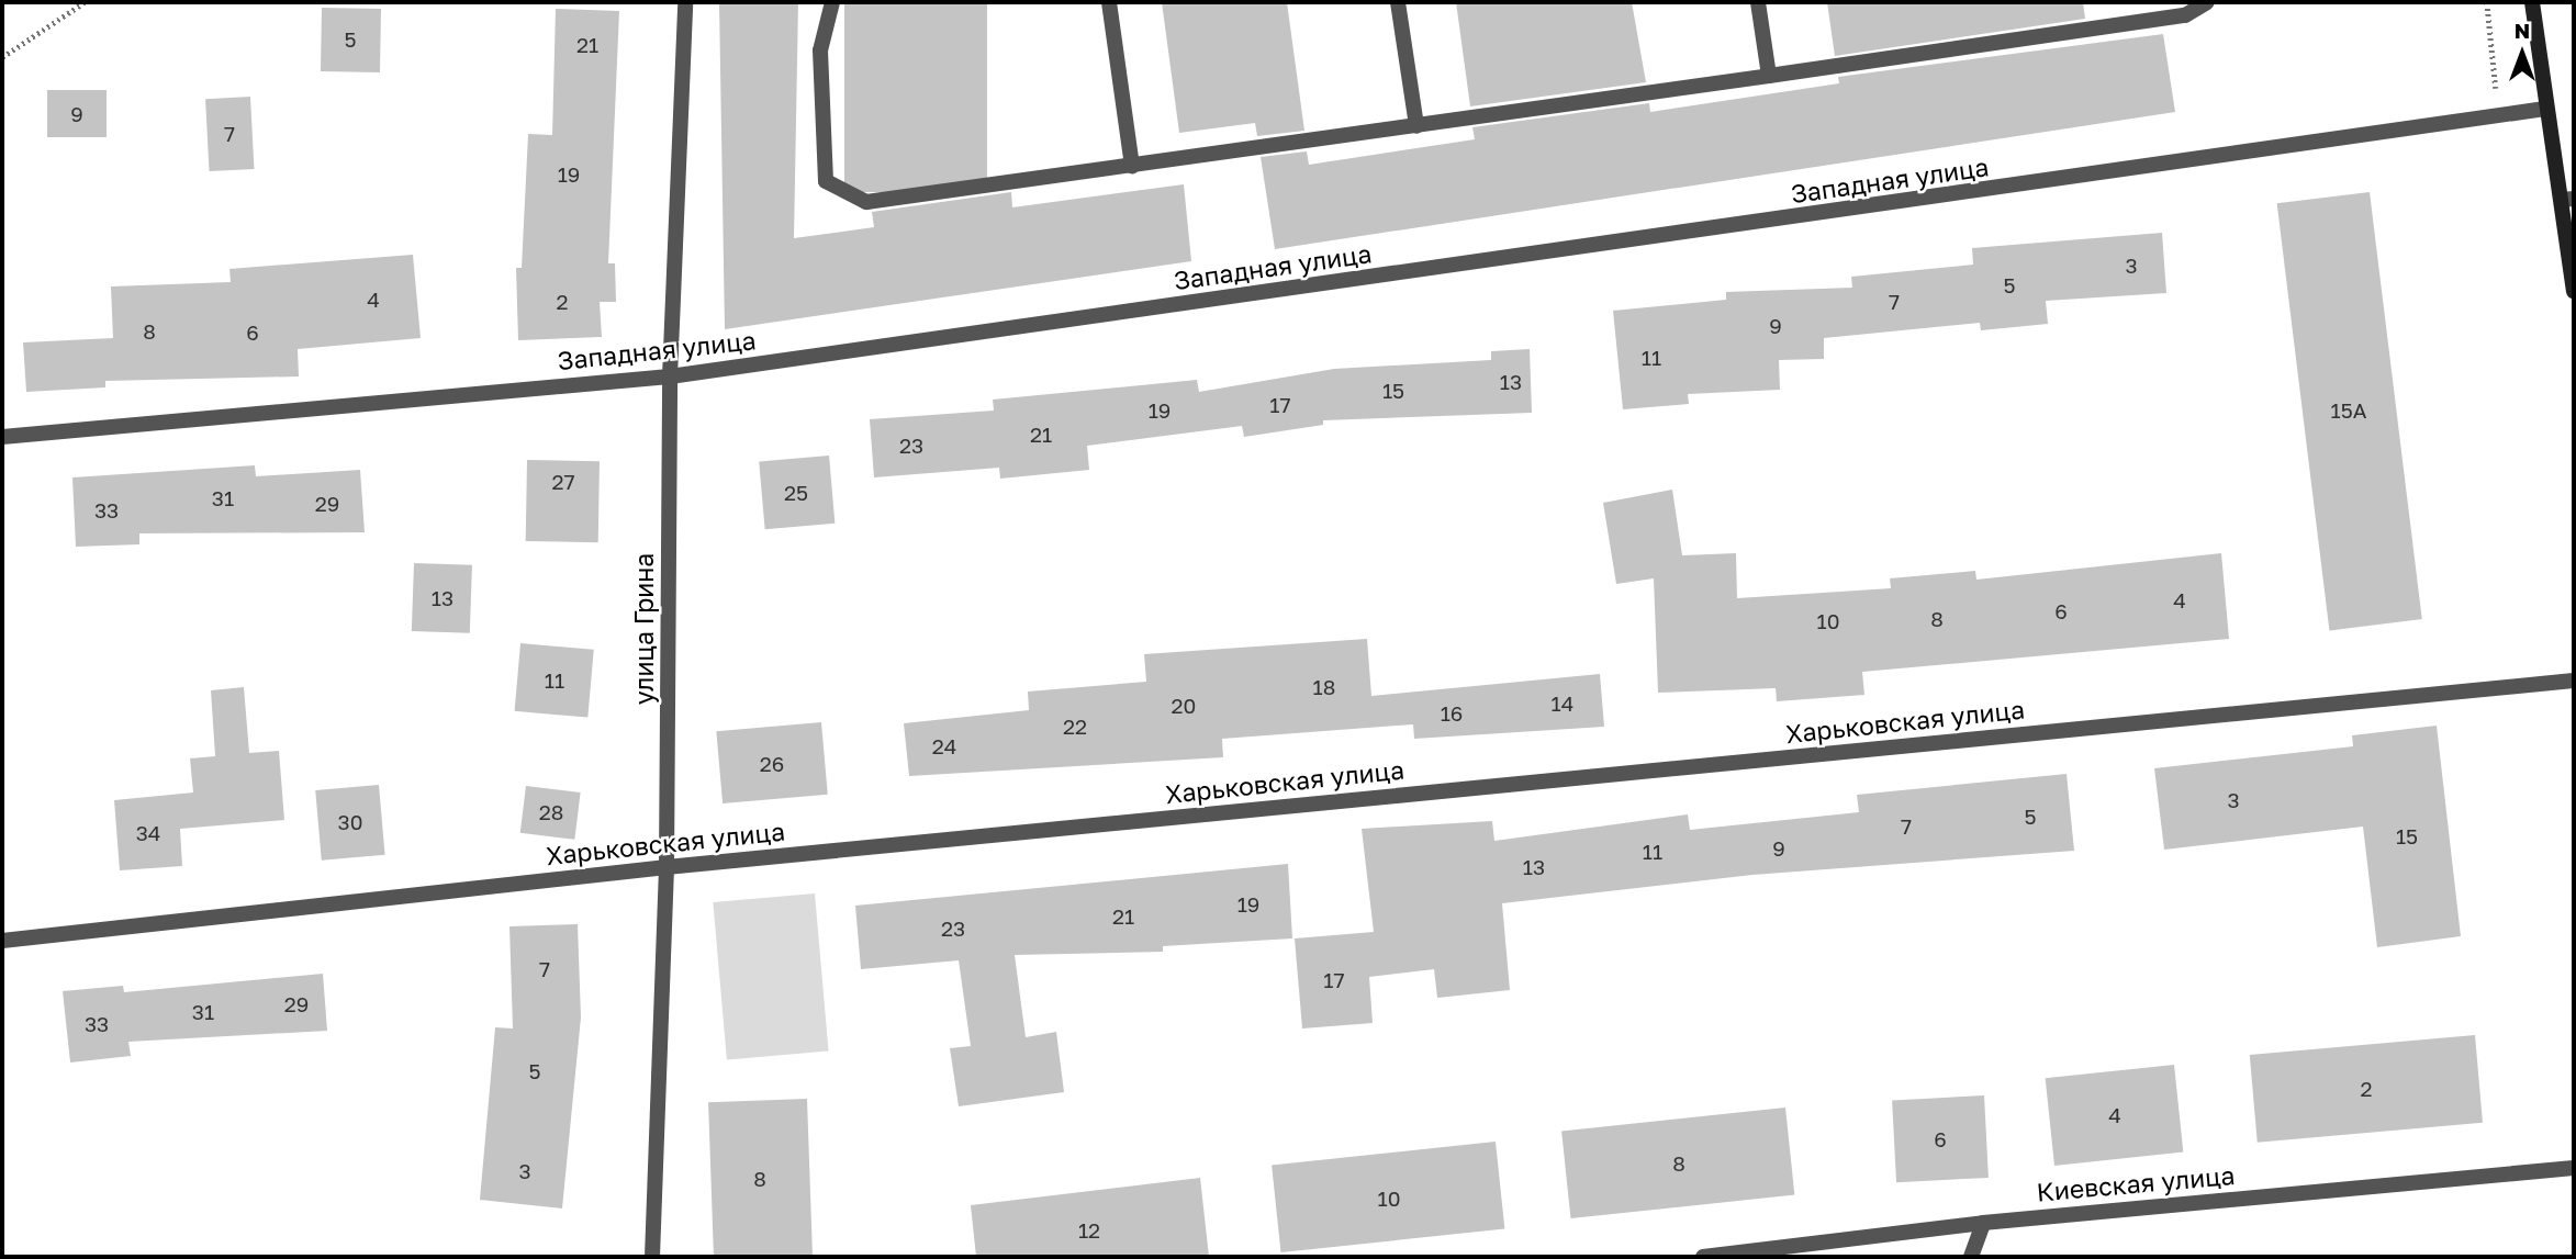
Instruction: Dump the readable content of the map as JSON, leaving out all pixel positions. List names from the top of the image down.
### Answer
{
  "streets": {
    "street": [
      "Западная улица",
      "улица Грина",
      "Харьковская улица",
      "Киевская улица"
    ]
  },
  "crossings": [
    ["Западная улица", "улица Грина"],
    ["улица Грина", "Харьковская улица"]
  ],
  "house_numbers": [
    "5",
    "21",
    "9",
    "7",
    "19",
    "3",
    "5",
    "4",
    "2",
    "7",
    "9",
    "8",
    "6",
    "11",
    "13",
    "15",
    "17",
    "19",
    "15А",
    "21",
    "23",
    "27",
    "25",
    "31",
    "29",
    "33",
    "13",
    "4",
    "6",
    "8",
    "10",
    "11",
    "18",
    "14",
    "20",
    "16",
    "22",
    "24",
    "26",
    "3",
    "28",
    "5",
    "30",
    "7",
    "34",
    "15",
    "9",
    "11",
    "13",
    "19",
    "21",
    "23",
    "7",
    "17",
    "29",
    "31",
    "33",
    "5",
    "2",
    "4",
    "6",
    "8",
    "3",
    "8",
    "10",
    "12"
  ],
  "north": "top"
}
